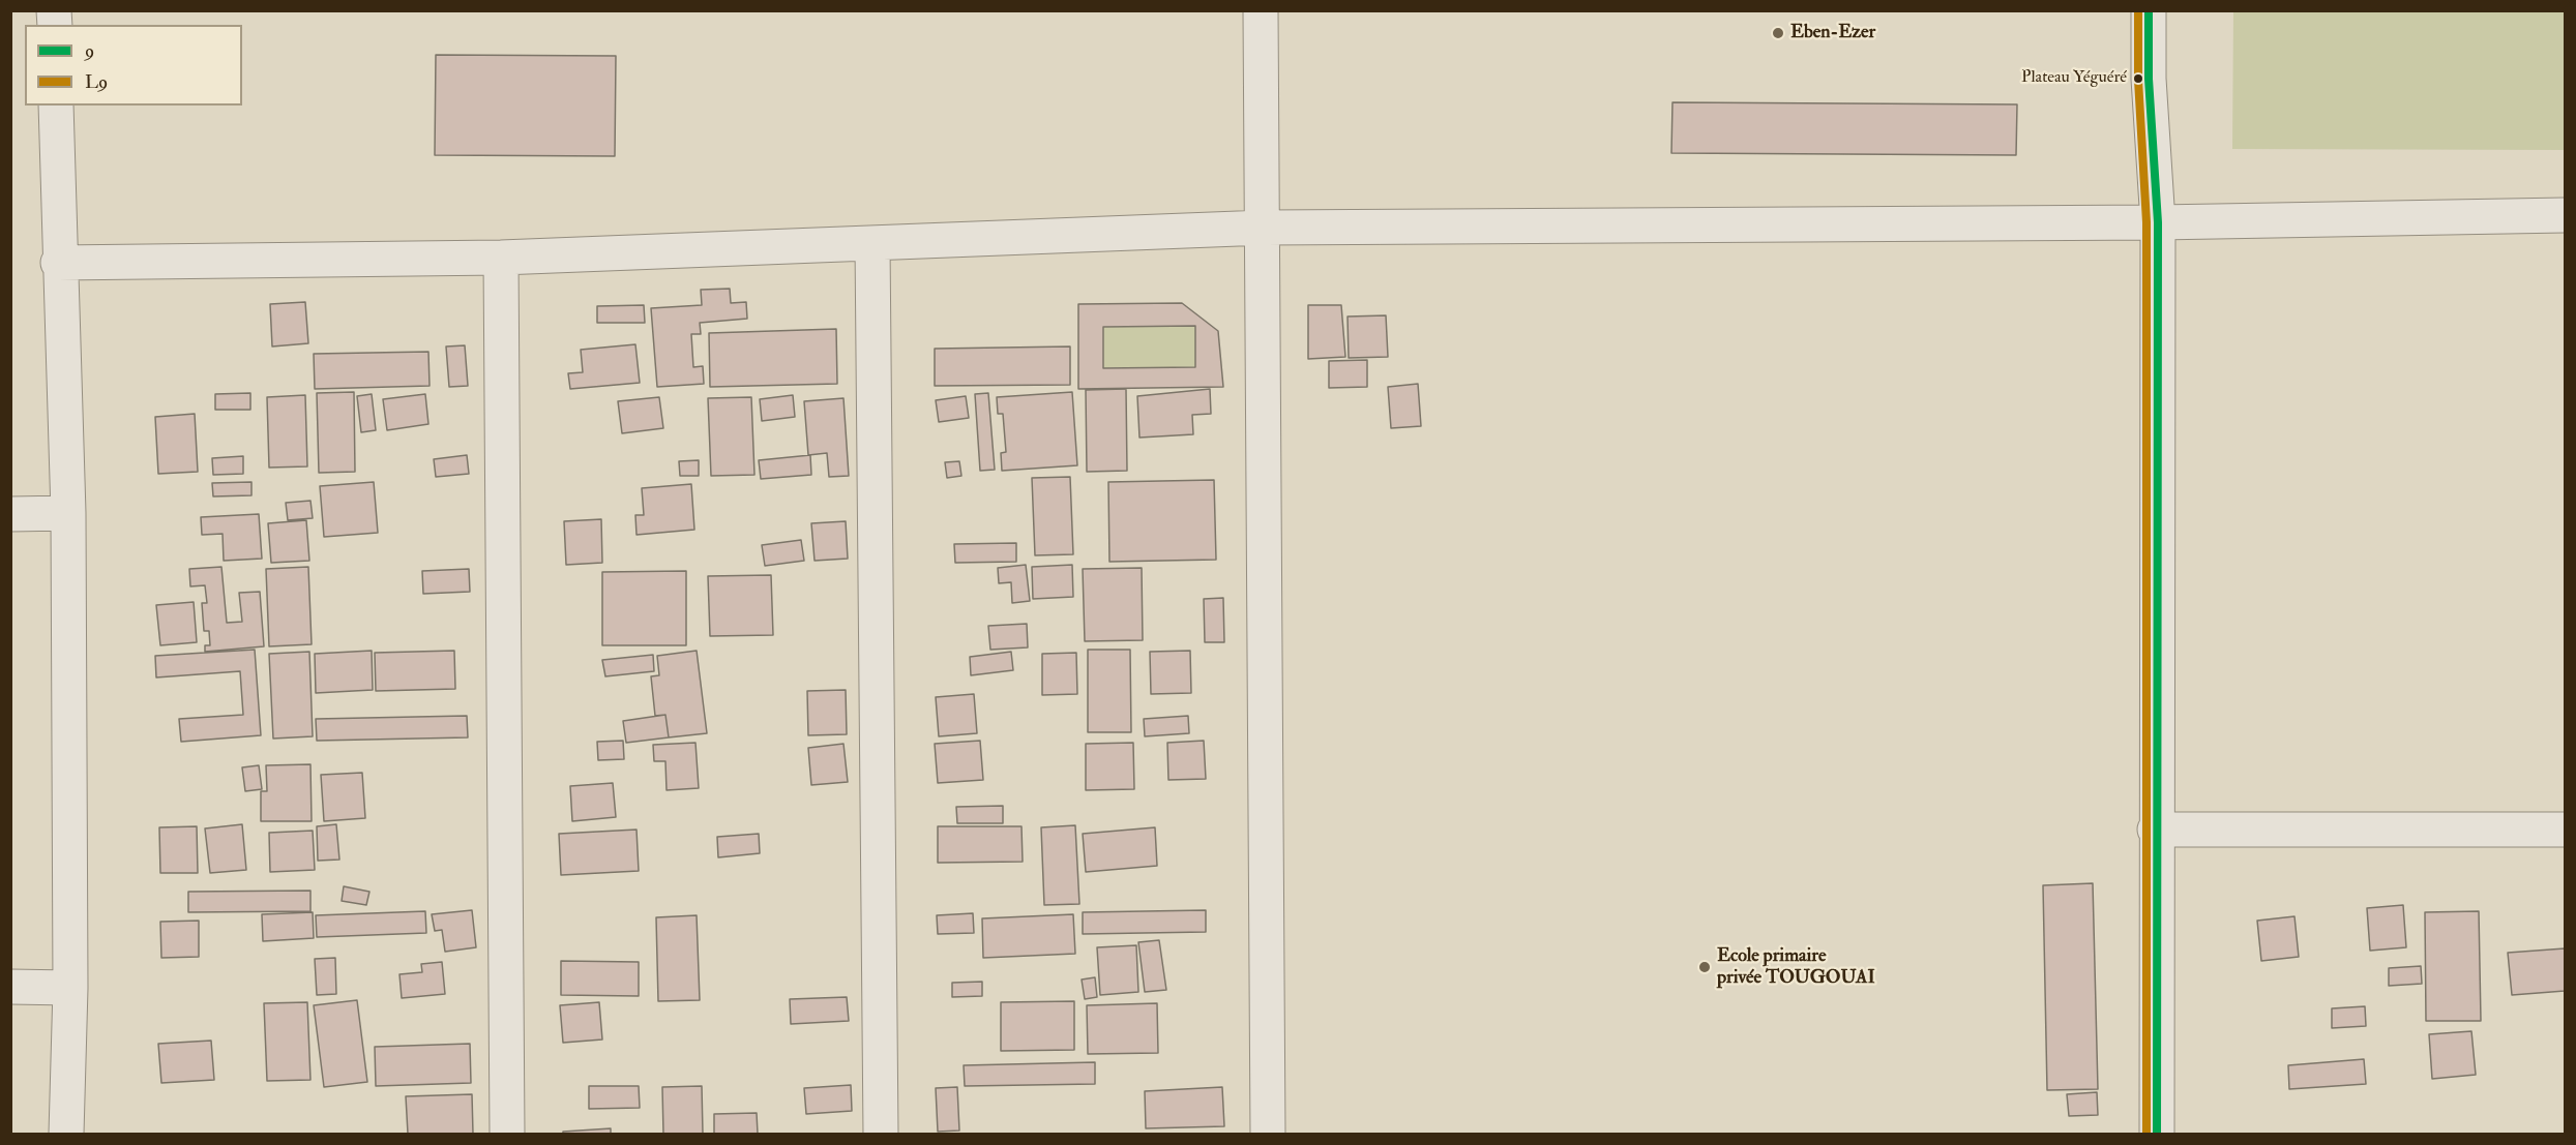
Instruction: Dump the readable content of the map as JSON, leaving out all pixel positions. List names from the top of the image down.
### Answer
{
  "places": ["Eben-Ezer", "Plateau Yéguéré", "Ecole primaire privée TOUGOUAI"],
  "lines": ["transit line 9", "transit line L9"],
  "legend": ["9", "L9"]
}
